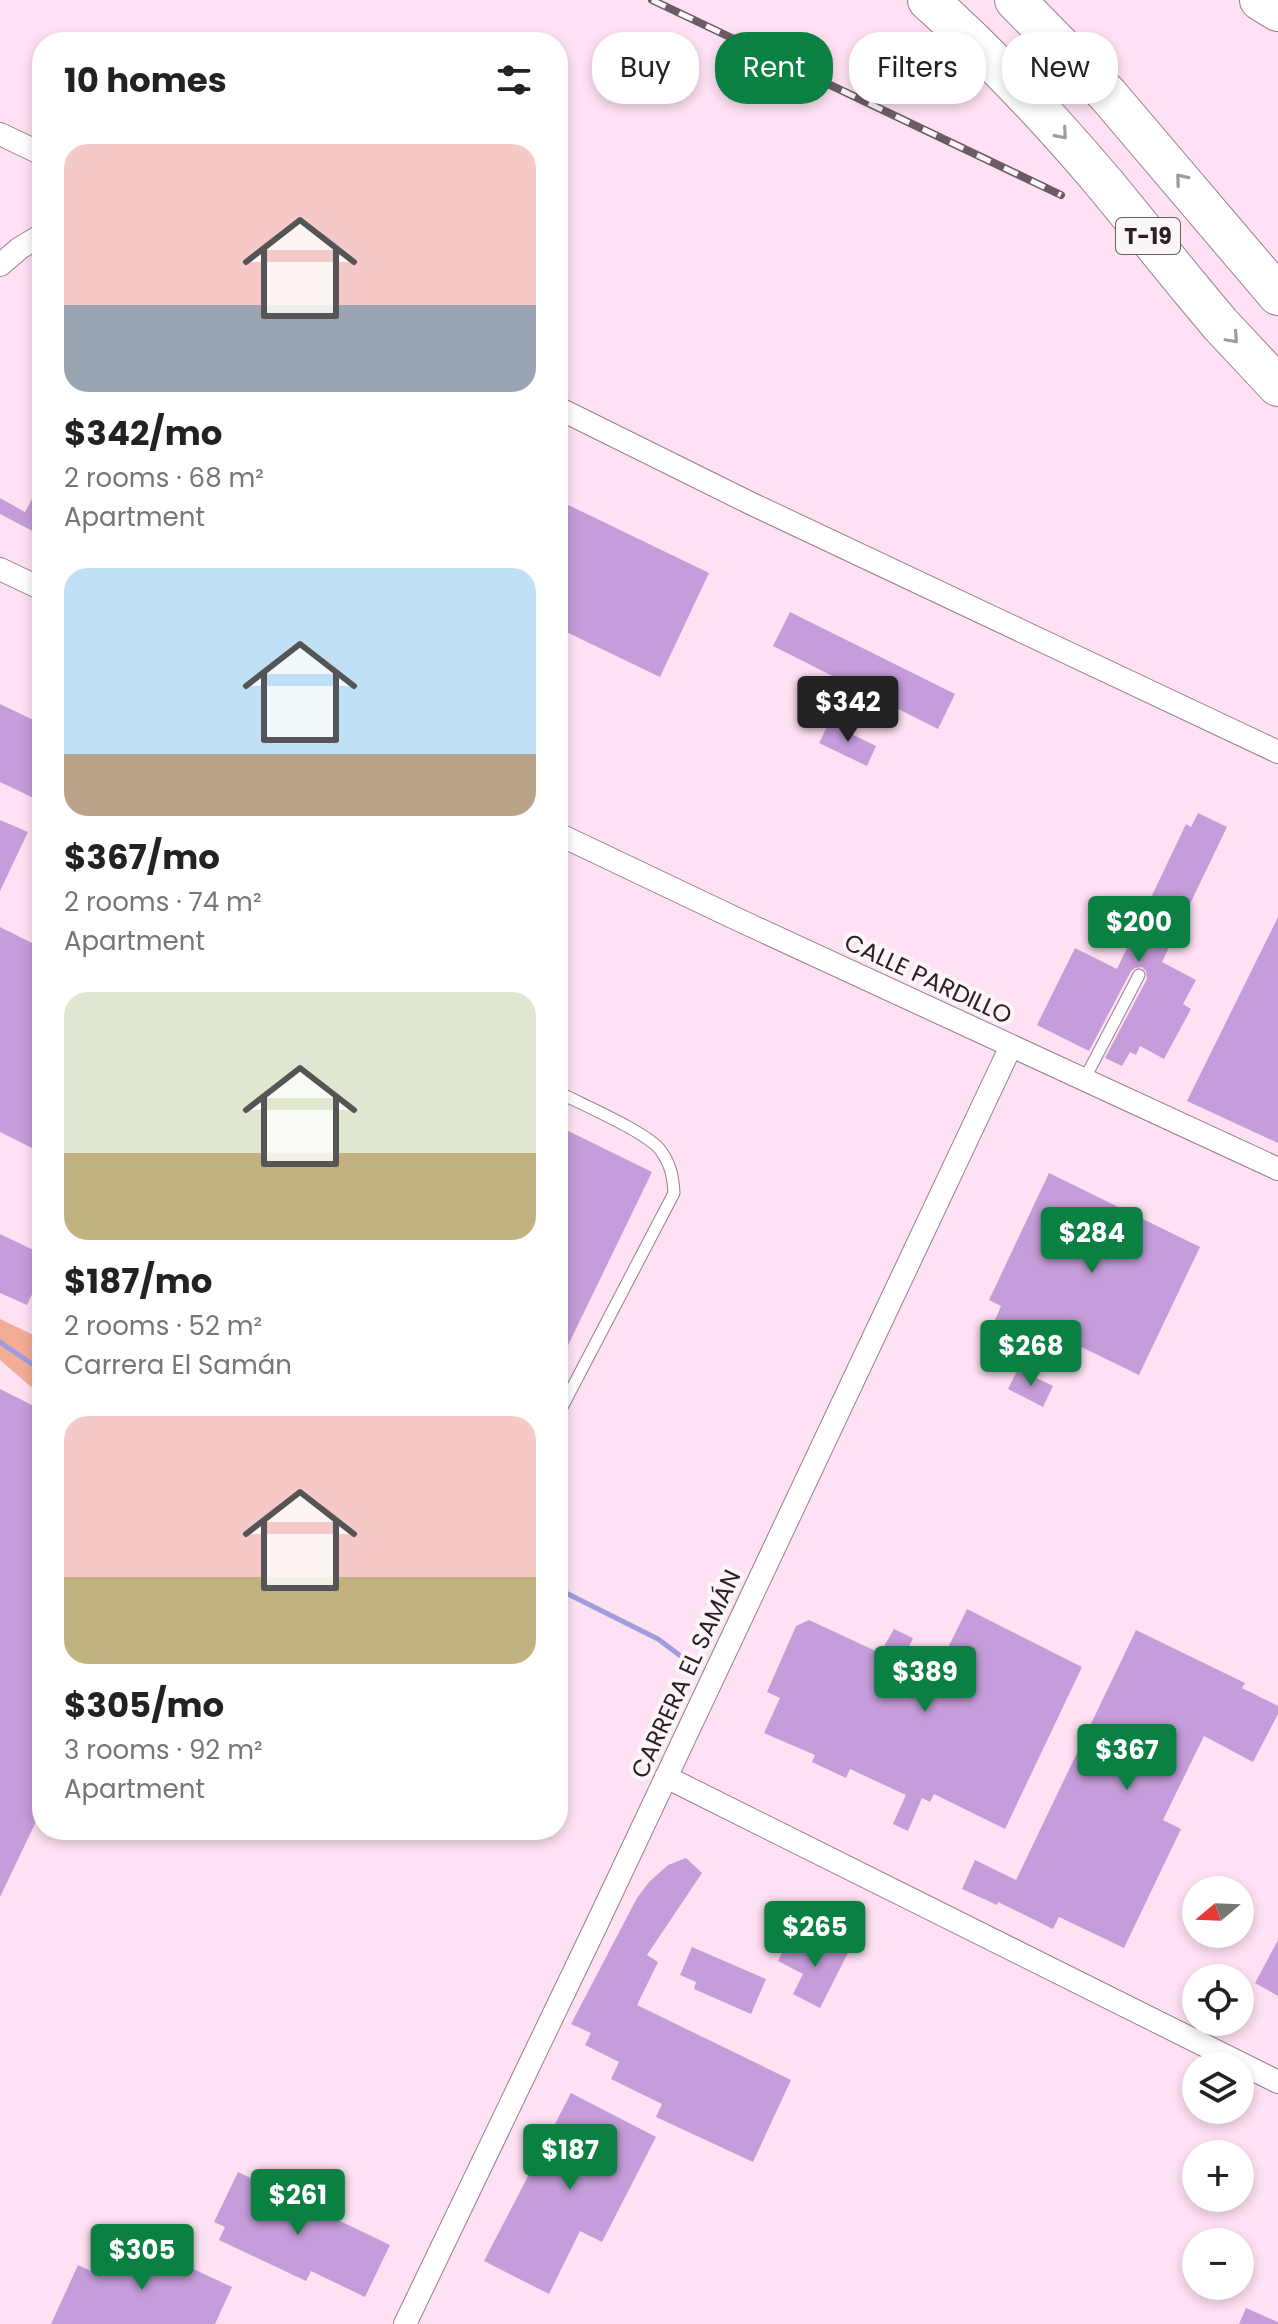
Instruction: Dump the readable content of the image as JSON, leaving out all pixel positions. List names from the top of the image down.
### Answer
{
  "streets": {
    "highway": ["T-19"],
    "street": ["CALLE PARDILLO", "CARRERA EL SAMÁN"]
  },
  "crossings": [
    ["CALLE PARDILLO", "CARRERA EL SAMÁN"]
  ],
  "north": "left",
  "page": {
    "chip": [
      "Buy",
      "Rent",
      "Filters",
      "New"
    ],
    "heading": "10 homes",
    "list": [
      {
        "name": "$342/mo",
        "note": "2 rooms · 68 m² · Apartment"
      },
      {
        "name": "$367/mo",
        "note": "2 rooms · 74 m² · Apartment"
      },
      {
        "name": "$187/mo",
        "note": "2 rooms · 52 m² · Carrera El Samán"
      },
      {
        "name": "$305/mo",
        "note": "3 rooms · 92 m² · Apartment"
      }
    ],
    "price": [
      "$342",
      "$200",
      "$284",
      "$268",
      "$389",
      "$367",
      "$265",
      "$187",
      "$261",
      "$305"
    ],
    "map_buttons": ["+", "−"]
  }
}
